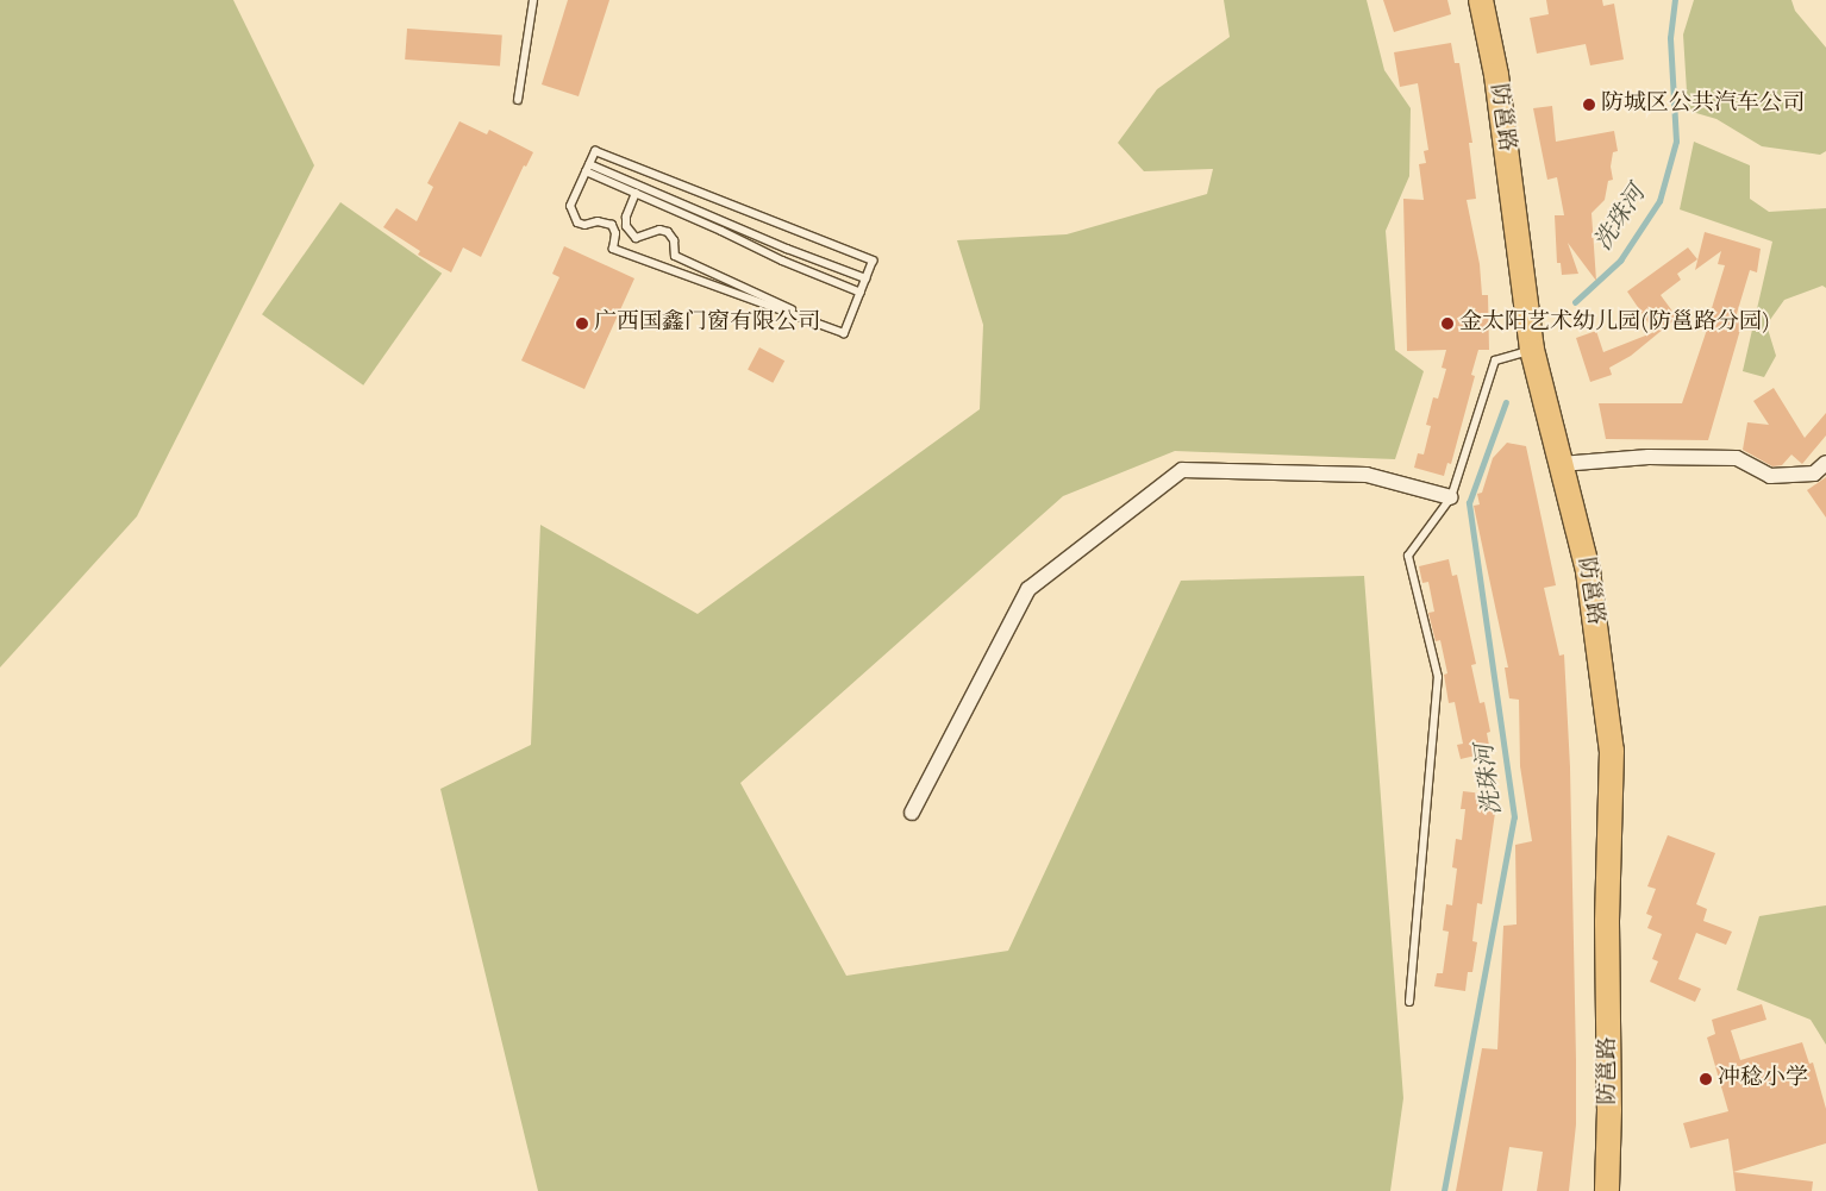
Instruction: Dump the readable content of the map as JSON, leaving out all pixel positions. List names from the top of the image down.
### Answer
{
  "streets": {
    "highway": ["防邕路"]
  },
  "water": ["洗珠河"],
  "places": [
    "防城区公共汽车公司",
    "广西国鑫门窗有限公司",
    "金太阳艺术幼儿园(防邕路分园)",
    "冲稔小学"
  ]
}
